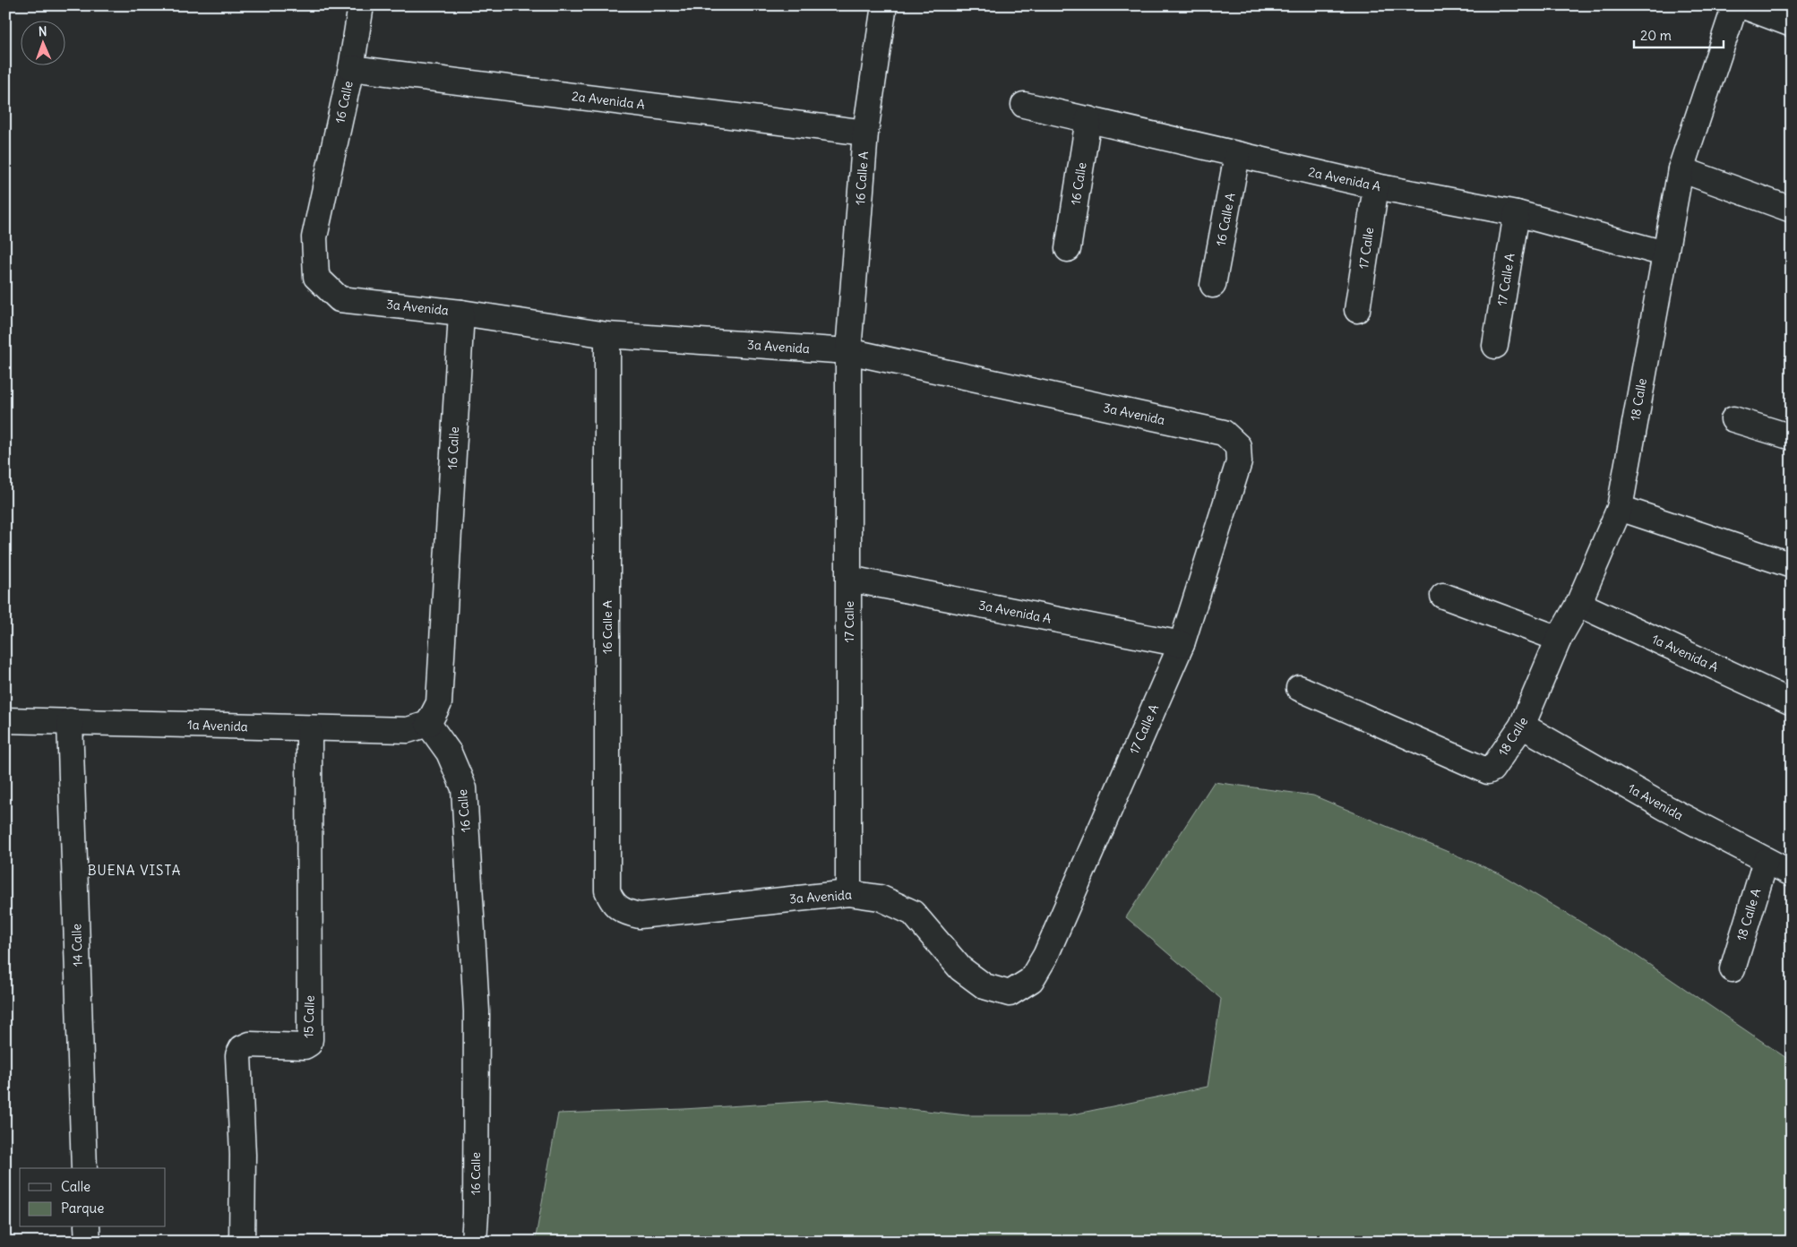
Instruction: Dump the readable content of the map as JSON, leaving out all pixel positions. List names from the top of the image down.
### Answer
{
  "streets": {
    "street": [
      "2a Avenida A",
      "16 Calle",
      "16 Calle A",
      "17 Calle",
      "17 Calle A",
      "3a Avenida",
      "18 Calle",
      "3a Avenida A",
      "1a Avenida A",
      "1a Avenida",
      "18 Calle A",
      "14 Calle",
      "15 Calle"
    ]
  },
  "crossings": [
    ["2a Avenida A", "16 Calle"],
    ["2a Avenida A", "16 Calle A"],
    ["2a Avenida A", "17 Calle"],
    ["2a Avenida A", "17 Calle A"],
    ["2a Avenida A", "18 Calle"],
    ["16 Calle", "3a Avenida"],
    ["16 Calle", "1a Avenida"],
    ["16 Calle A", "17 Calle"],
    ["16 Calle A", "3a Avenida"],
    ["17 Calle", "3a Avenida"],
    ["17 Calle", "3a Avenida A"],
    ["17 Calle A", "3a Avenida"],
    ["17 Calle A", "3a Avenida A"],
    ["18 Calle", "1a Avenida A"],
    ["18 Calle", "1a Avenida"],
    ["1a Avenida", "18 Calle A"],
    ["1a Avenida", "14 Calle"],
    ["1a Avenida", "15 Calle"]
  ],
  "districts": ["BUENA VISTA"],
  "legend": ["Calle", "Parque"],
  "scale_bar": "20 m",
  "north": "top"
}
